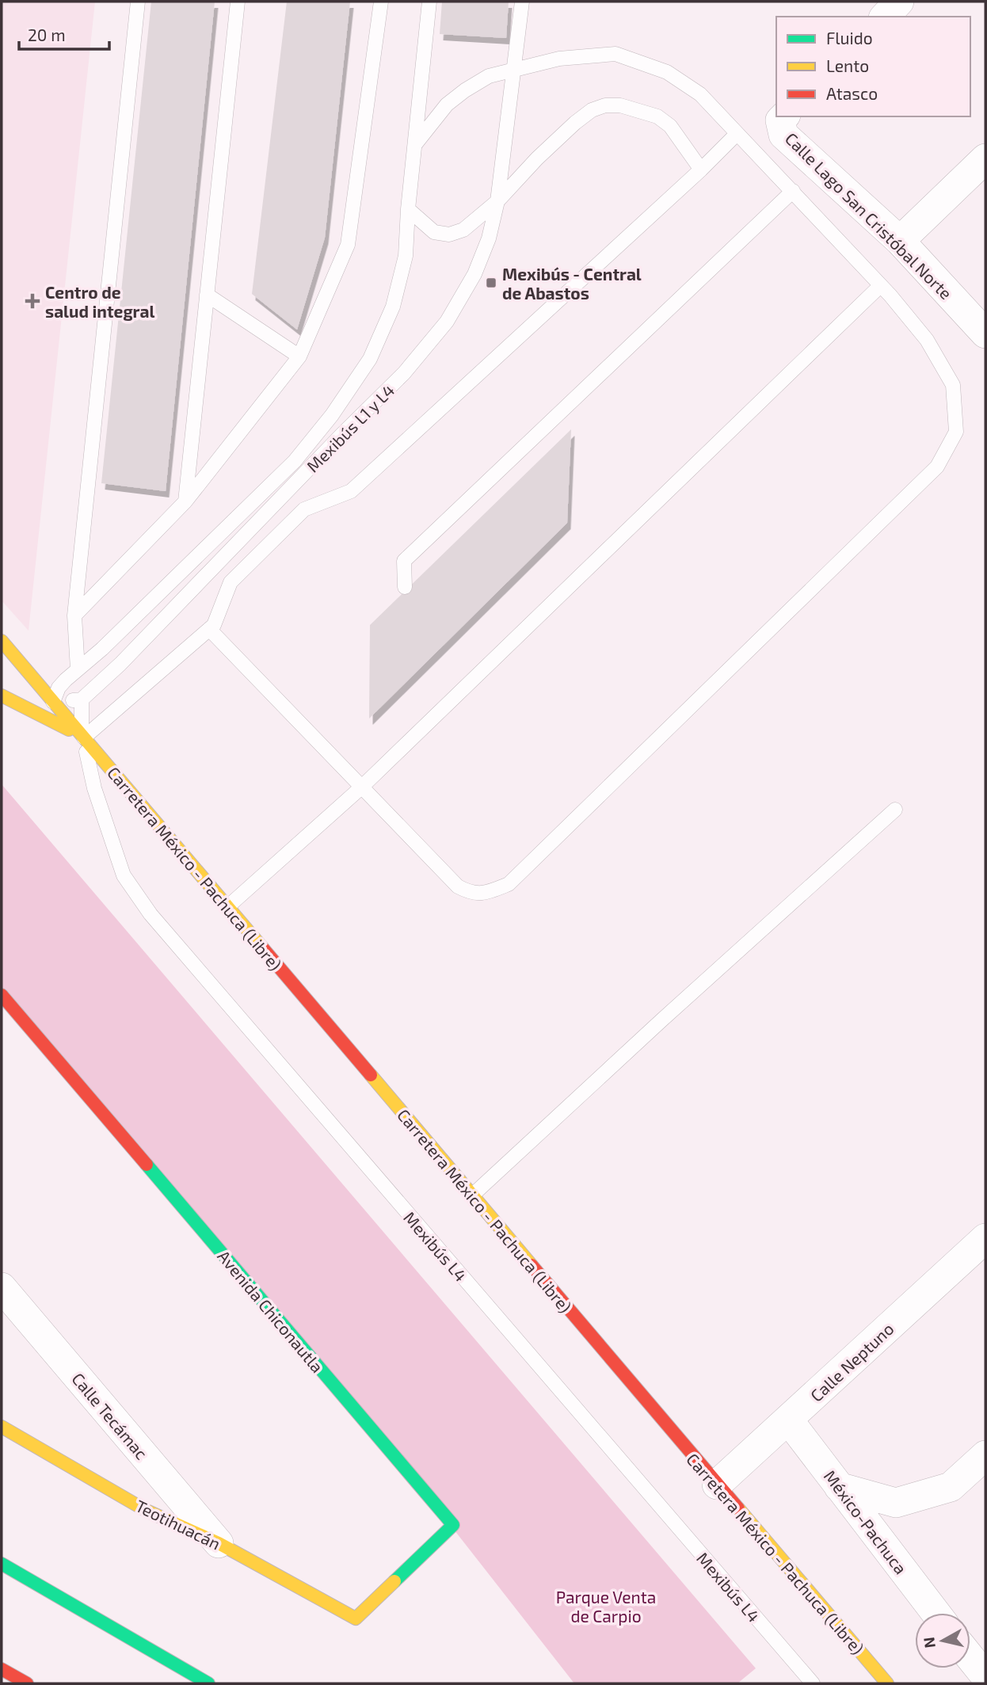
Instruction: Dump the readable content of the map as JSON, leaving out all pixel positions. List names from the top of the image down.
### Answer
{
  "streets": {
    "main road": ["Carretera México - Pachuca (Libre)", "Avenida Chiconautla", "Teotihuacán"],
    "street": [
      "Calle Lago San Cristóbal Norte",
      "Calle Neptuno",
      "Calle Tecámac",
      "México-Pachuca"
    ],
    "lane": ["Mexibús L1 y L4", "Mexibús L4"]
  },
  "crossings": [
    ["Mexibús L1 y L4", "Mexibús L4"],
    ["Carretera México - Pachuca (Libre)", "Mexibús L4"],
    ["Carretera México - Pachuca (Libre)", "Calle Neptuno"],
    ["Avenida Chiconautla", "Teotihuacán"],
    ["Calle Neptuno", "México-Pachuca"],
    ["Calle Tecámac", "Teotihuacán"]
  ],
  "parks": ["Parque Venta de Carpio"],
  "places": {
    "transit": ["Mexibús - Central de Abastos"],
    "health": ["Centro de salud integral"]
  },
  "legend": ["Fluido", "Lento", "Atasco"],
  "scale_bar": "20 m",
  "north": "left"
}
